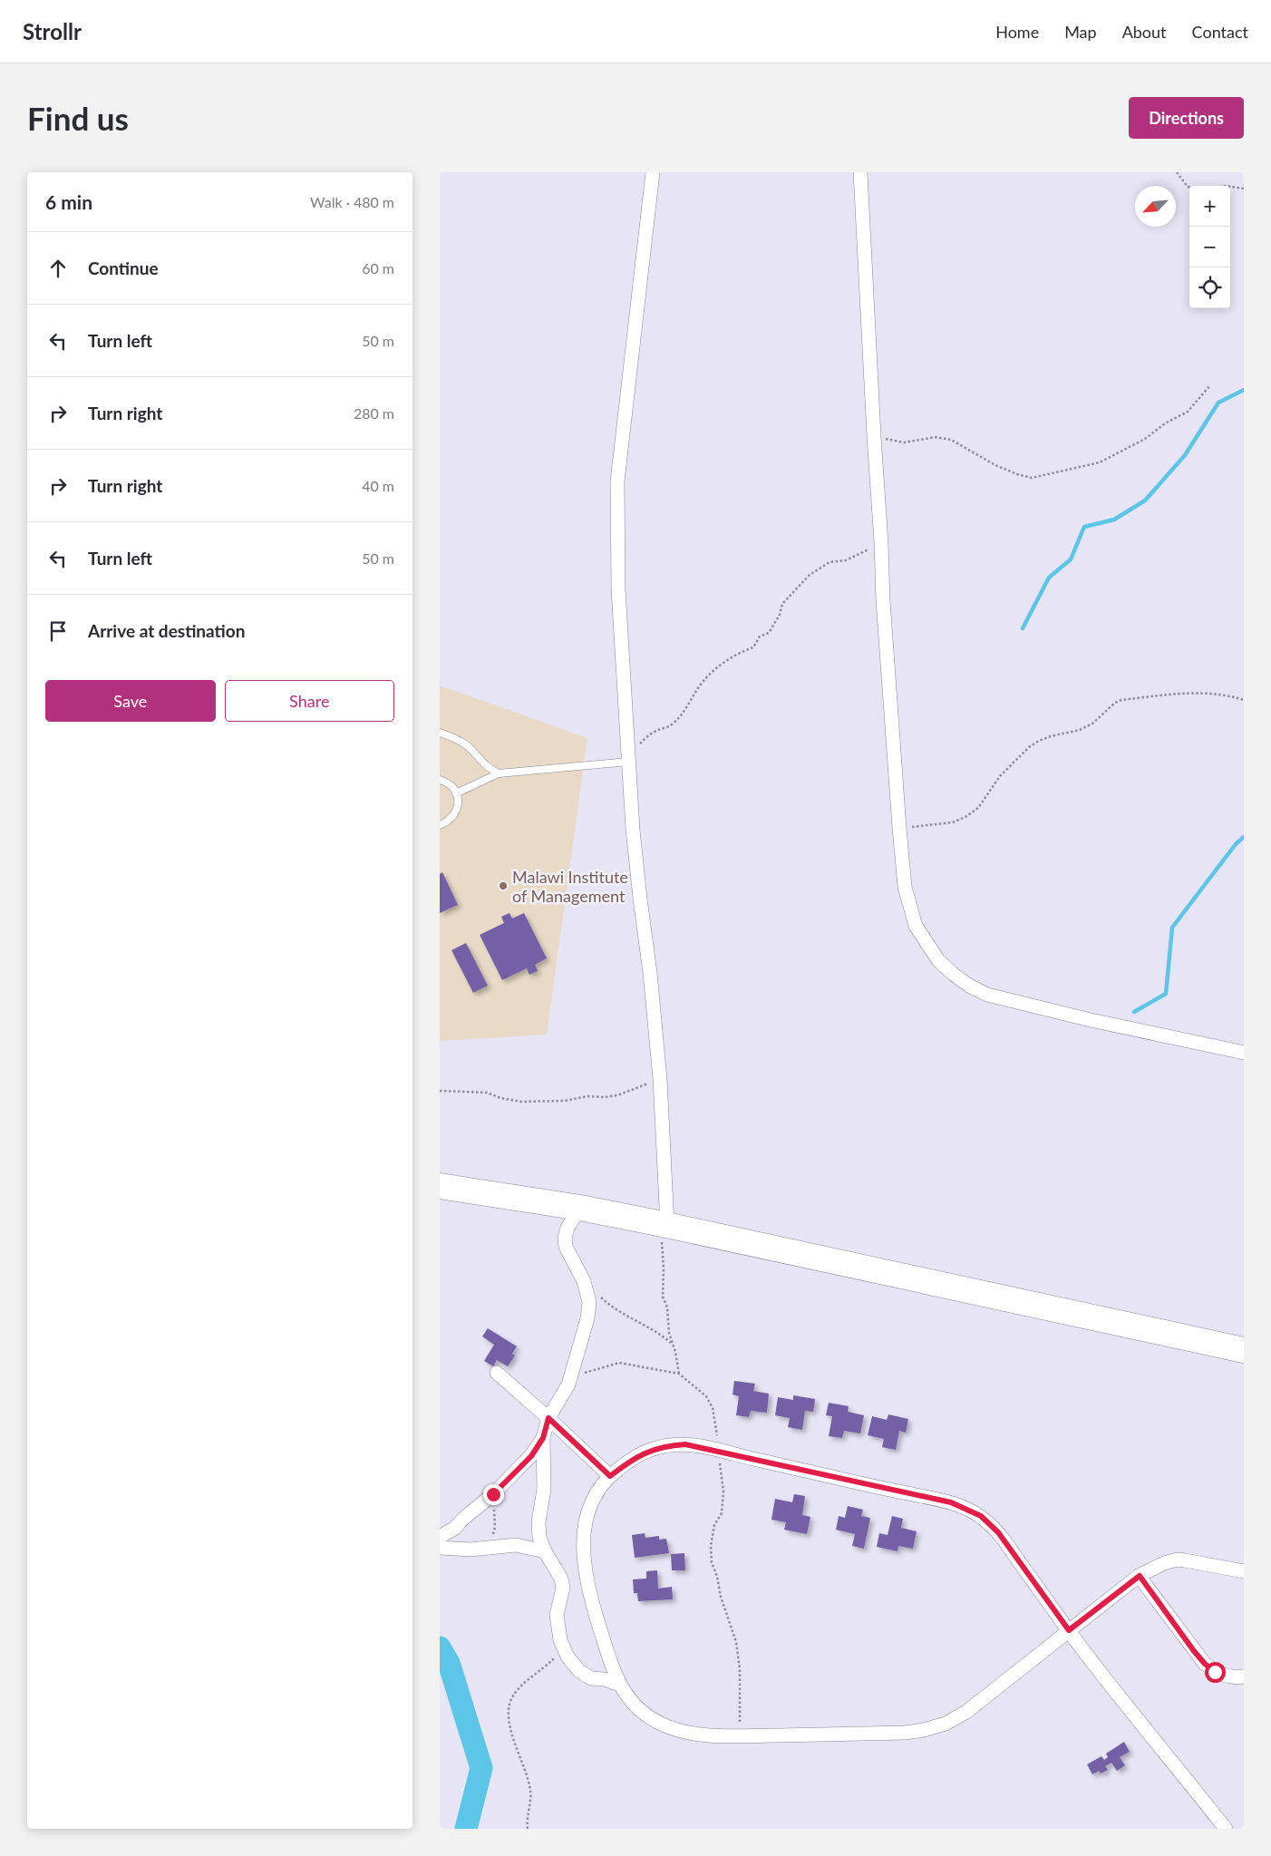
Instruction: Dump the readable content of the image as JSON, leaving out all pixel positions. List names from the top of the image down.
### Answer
{
  "places": ["Malawi Institute of Management"],
  "north": "bottom left",
  "page": {
    "header": "Strollr",
    "nav": [
      "Home",
      "Map",
      "About",
      "Contact"
    ],
    "buttons": [
      "Directions",
      ["Save", "Share"]
    ],
    "title": "Find us",
    "heading": ["6 min", "Walk · 480 m"],
    "map_buttons": ["+", "−"],
    "list": [
      ["Continue", "60 m"],
      ["Turn left", "50 m"],
      ["Turn right", "280 m"],
      ["Turn right", "40 m"],
      ["Turn left", "50 m"],
      "Arrive at destination"
    ]
  }
}
